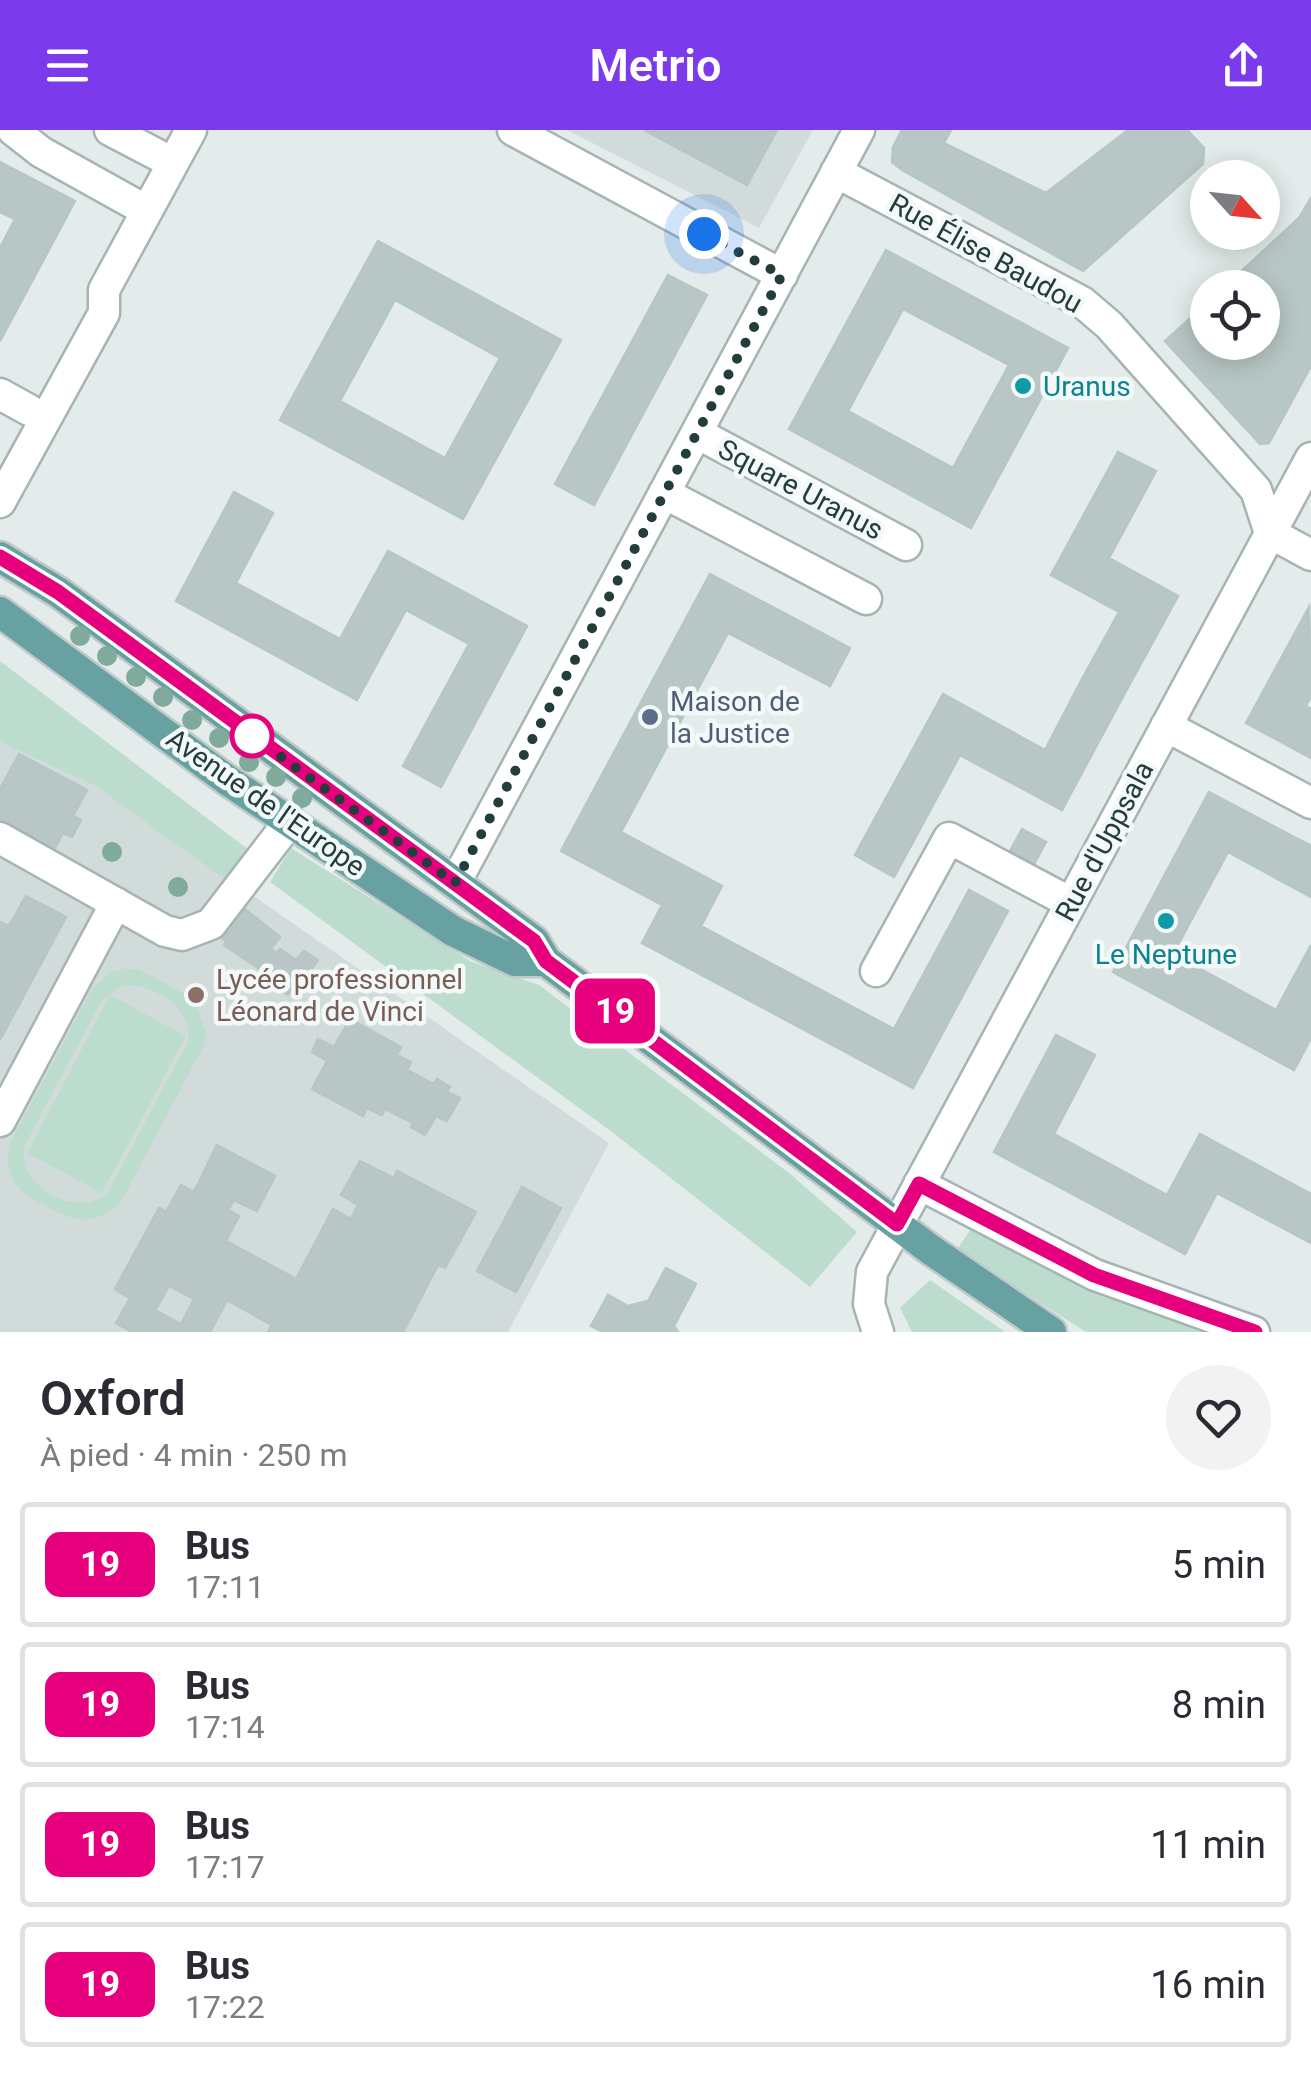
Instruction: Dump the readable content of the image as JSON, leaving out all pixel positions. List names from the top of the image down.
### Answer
{
  "streets": {
    "main road": ["Avenue de l'Europe"],
    "street": ["Rue Élise Baudou", "Square Uranus", "Rue d'Uppsala"]
  },
  "crossings": [
    ["Rue Élise Baudou", "Rue d'Uppsala"],
    ["Avenue de l'Europe", "Rue d'Uppsala"]
  ],
  "places": [
    "Uranus",
    "Maison de la Justice",
    "Le Neptune",
    "Lycée professionnel Léonard de Vinci"
  ],
  "lines": ["bus line 19"],
  "north": "bottom right",
  "page": {
    "header": "Metrio",
    "on_map": "19",
    "heading": ["Oxford", "À pied · 4 min · 250 m"],
    "list": [
      {
        "mark": "19",
        "name": "Bus",
        "note": "17:11",
        "value": "5 min"
      },
      {
        "mark": "19",
        "name": "Bus",
        "note": "17:14",
        "value": "8 min"
      },
      {
        "mark": "19",
        "name": "Bus",
        "note": "17:17",
        "value": "11 min"
      },
      {
        "mark": "19",
        "name": "Bus",
        "note": "17:22",
        "value": "16 min"
      }
    ]
  }
}
